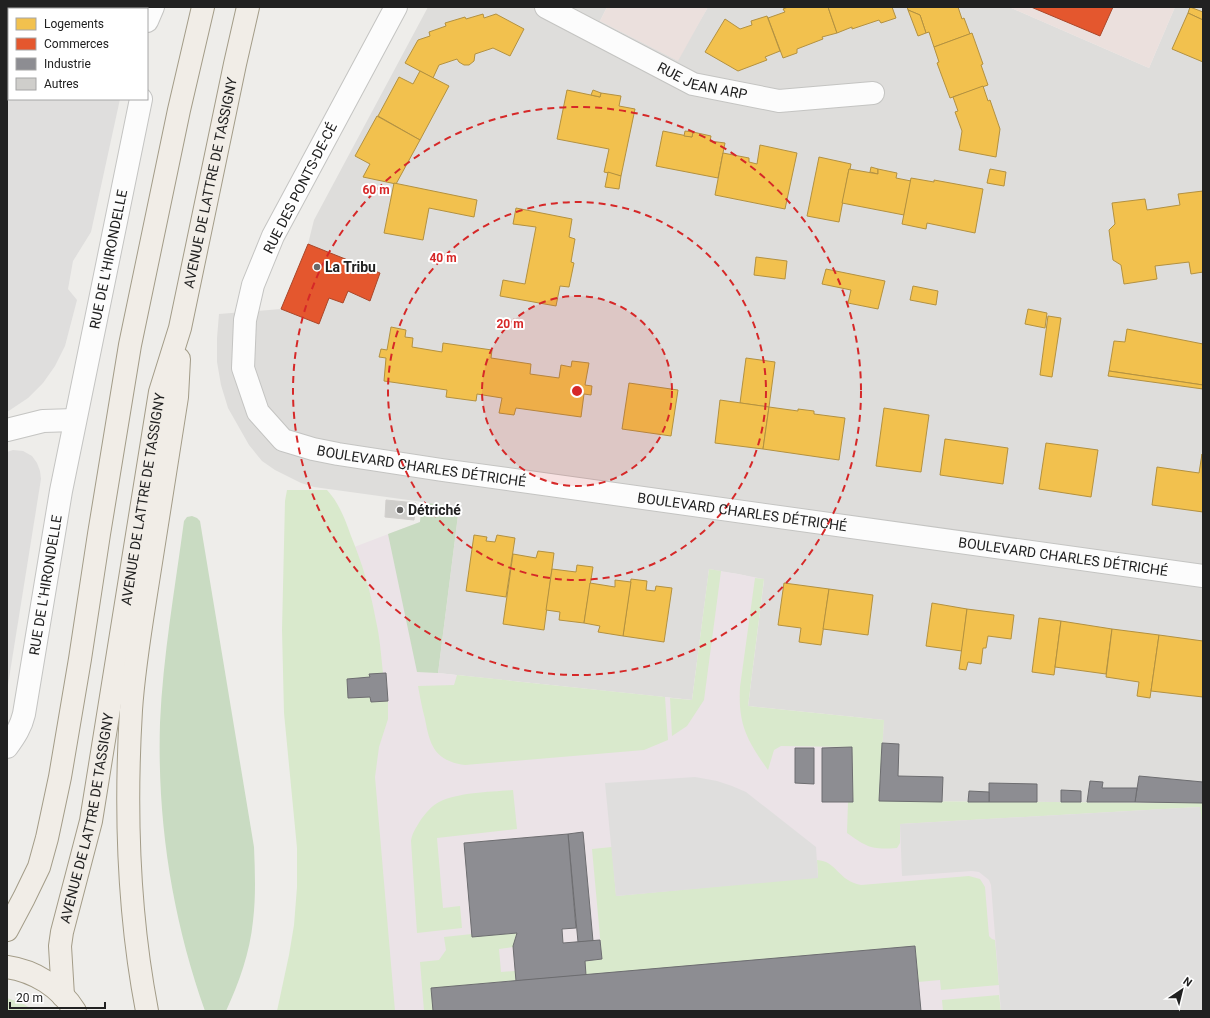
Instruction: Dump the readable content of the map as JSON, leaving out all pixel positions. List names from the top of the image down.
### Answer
{
  "streets": {
    "main road": ["AVENUE DE LATTRE DE TASSIGNY"],
    "street": [
      "RUE JEAN ARP",
      "RUE DES PONTS-DE-CÉ",
      "RUE DE L'HIRONDELLE",
      "BOULEVARD CHARLES DÉTRICHÉ"
    ]
  },
  "crossings": [
    ["RUE DES PONTS-DE-CÉ", "BOULEVARD CHARLES DÉTRICHÉ"]
  ],
  "places": ["La Tribu", "Détriché"],
  "legend": [
    "Logements",
    "Commerces",
    "Industrie",
    "Autres"
  ],
  "scale_bar": "20 m",
  "north": "top right",
  "rings": ["60 m", "40 m", "20 m"]
}
